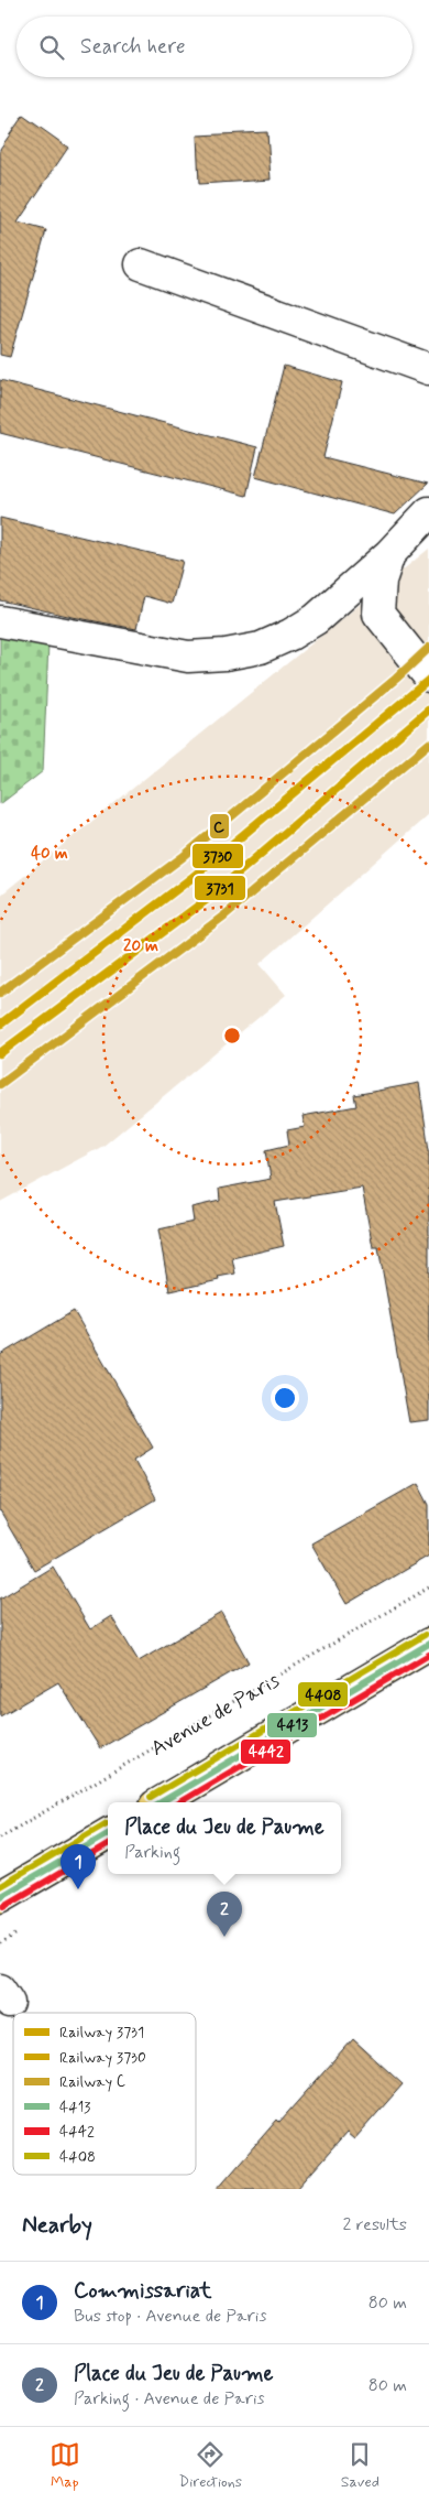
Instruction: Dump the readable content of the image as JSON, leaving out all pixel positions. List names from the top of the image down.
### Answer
{
  "streets": {
    "path": ["Avenue de Paris"]
  },
  "lines": [
    "rail line C",
    "rail line 3730",
    "rail line 3731",
    "transit line 4408",
    "transit line 4413",
    "transit line 4442"
  ],
  "legend": [
    "Railway 3731",
    "Railway 3730",
    "Railway C",
    "4413",
    "4442",
    "4408"
  ],
  "page": {
    "search": "Search here",
    "popup": ["Place du Jeu de Paume", "Parking"],
    "pins": ["1", "2"],
    "heading": ["Nearby", "2 results"],
    "list": [
      {
        "mark": "1",
        "name": "Commissariat",
        "note": "Bus stop · Avenue de Paris",
        "value": "80 m"
      },
      {
        "mark": "2",
        "name": "Place du Jeu de Paume",
        "note": "Parking · Avenue de Paris",
        "value": "80 m"
      }
    ],
    "nav": ["Map", "Directions", "Saved"]
  },
  "rings": ["40 m", "20 m"]
}
